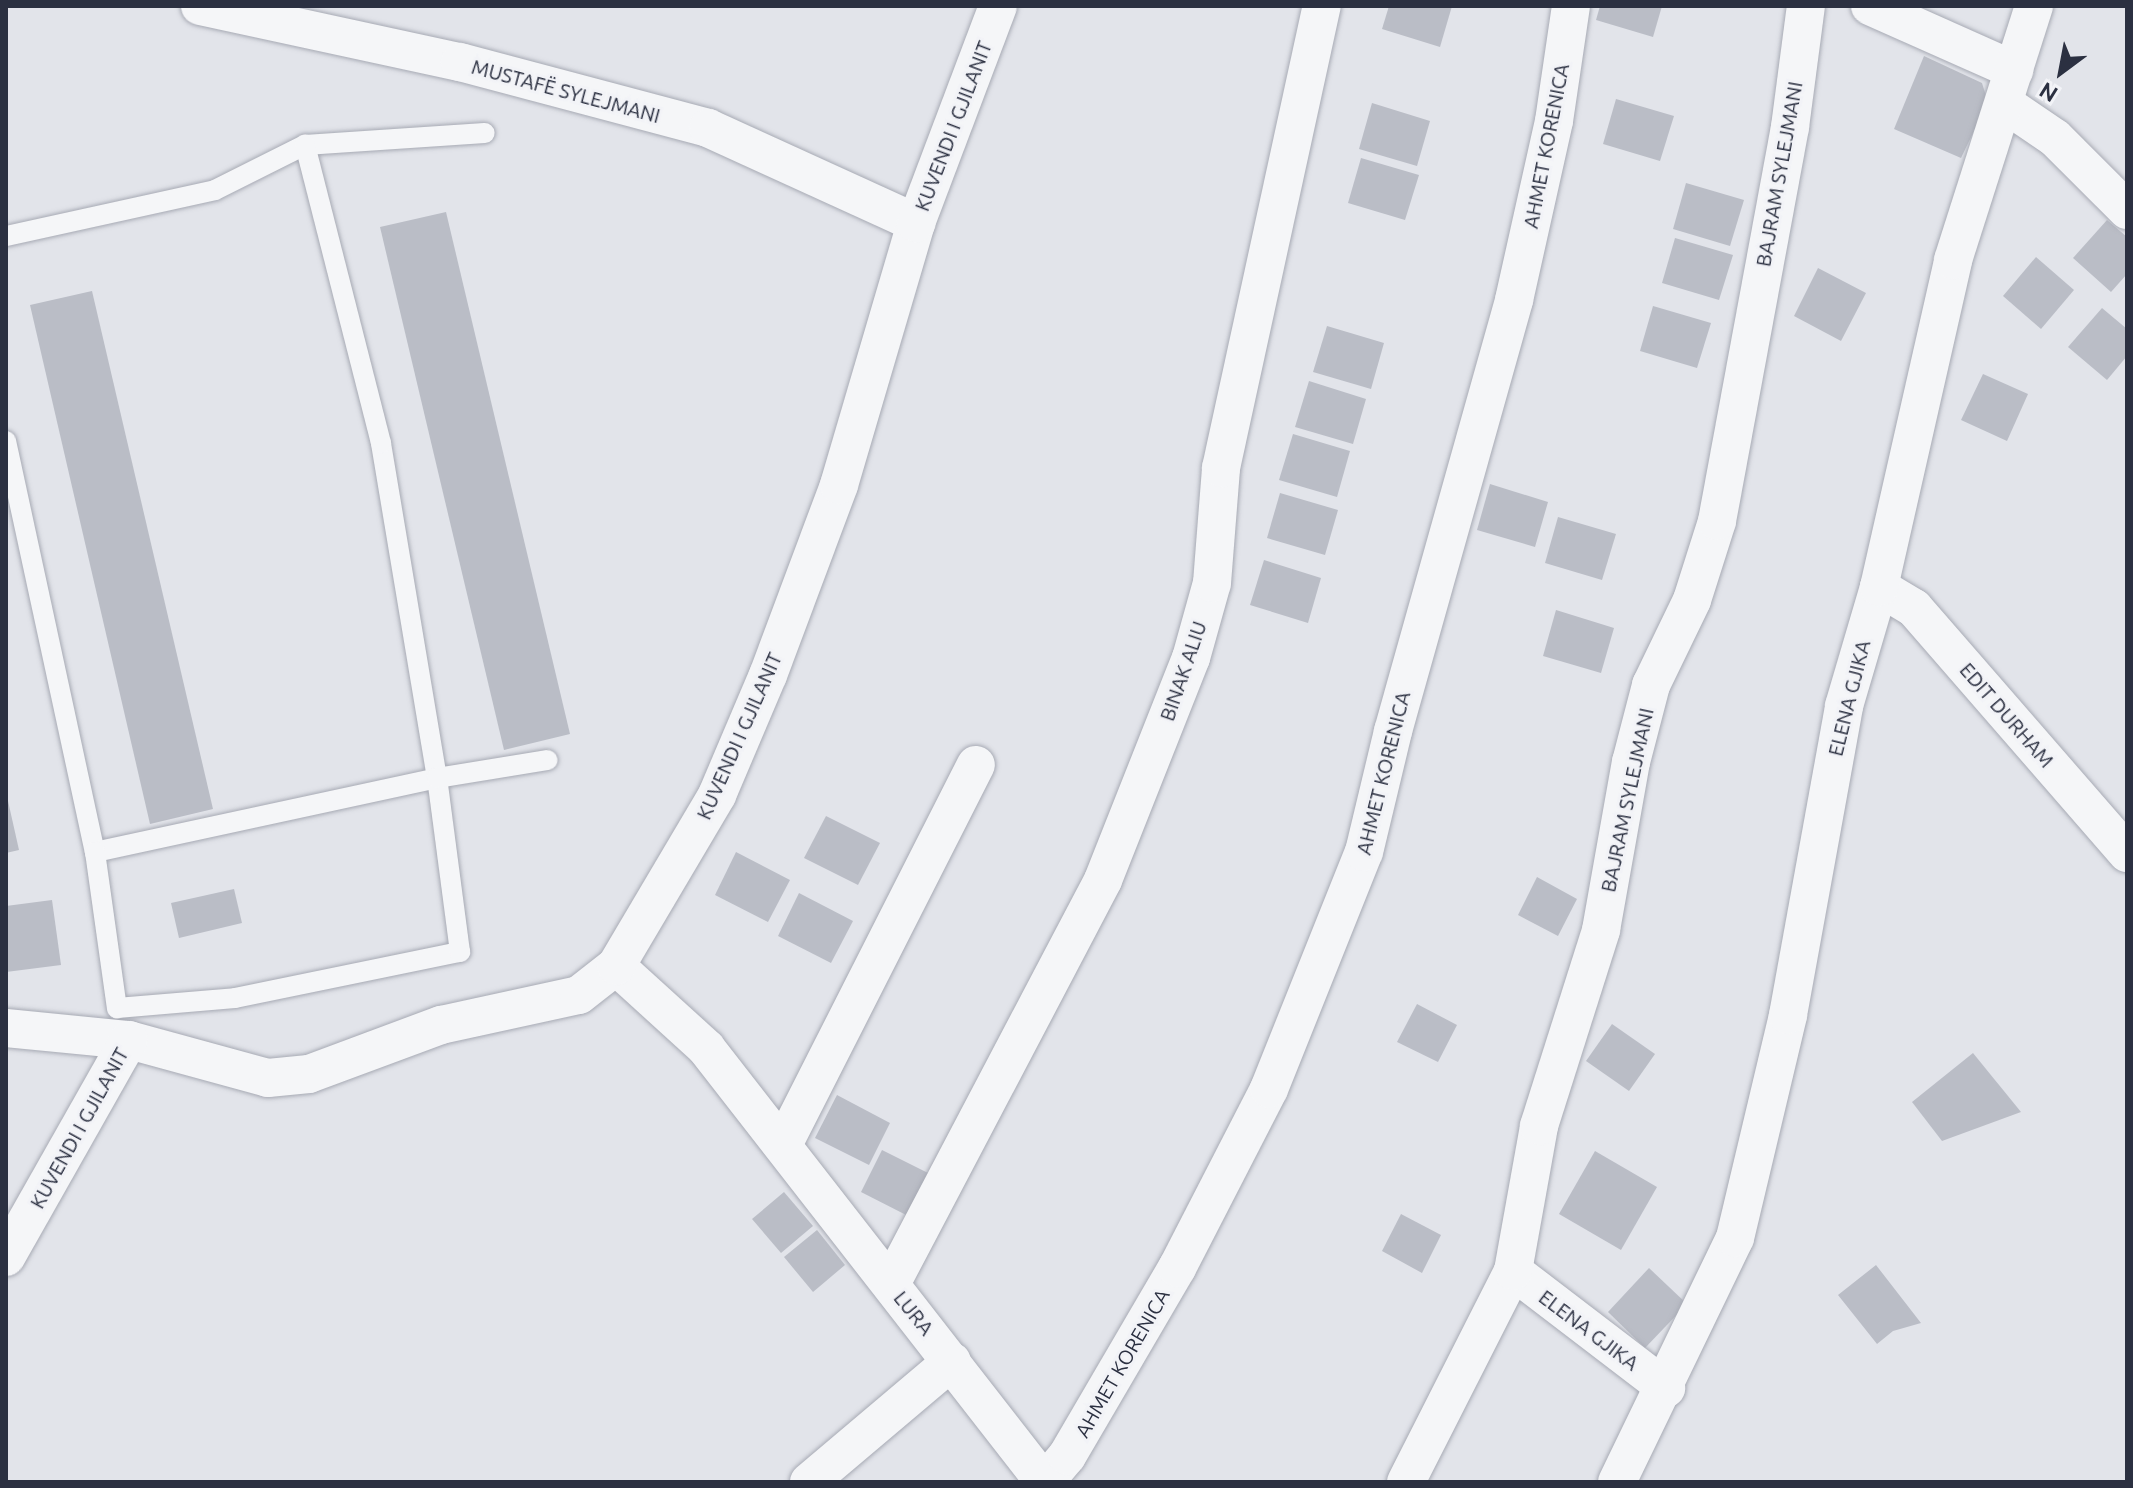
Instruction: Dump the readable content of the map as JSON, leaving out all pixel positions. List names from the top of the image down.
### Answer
{
  "streets": {
    "street": [
      "MUSTAFË SYLEJMANI",
      "KUVENDI I GJILANIT",
      "AHMET KORENICA",
      "BAJRAM SYLEJMANI",
      "BINAK ALIU",
      "ELENA GJIKA",
      "EDIT DURHAM",
      "LURA"
    ]
  },
  "crossings": [
    ["MUSTAFË SYLEJMANI", "KUVENDI I GJILANIT"],
    ["KUVENDI I GJILANIT", "LURA"],
    ["AHMET KORENICA", "LURA"],
    ["BAJRAM SYLEJMANI", "ELENA GJIKA"],
    ["BINAK ALIU", "LURA"],
    ["ELENA GJIKA", "EDIT DURHAM"]
  ],
  "north": "bottom left"
}
